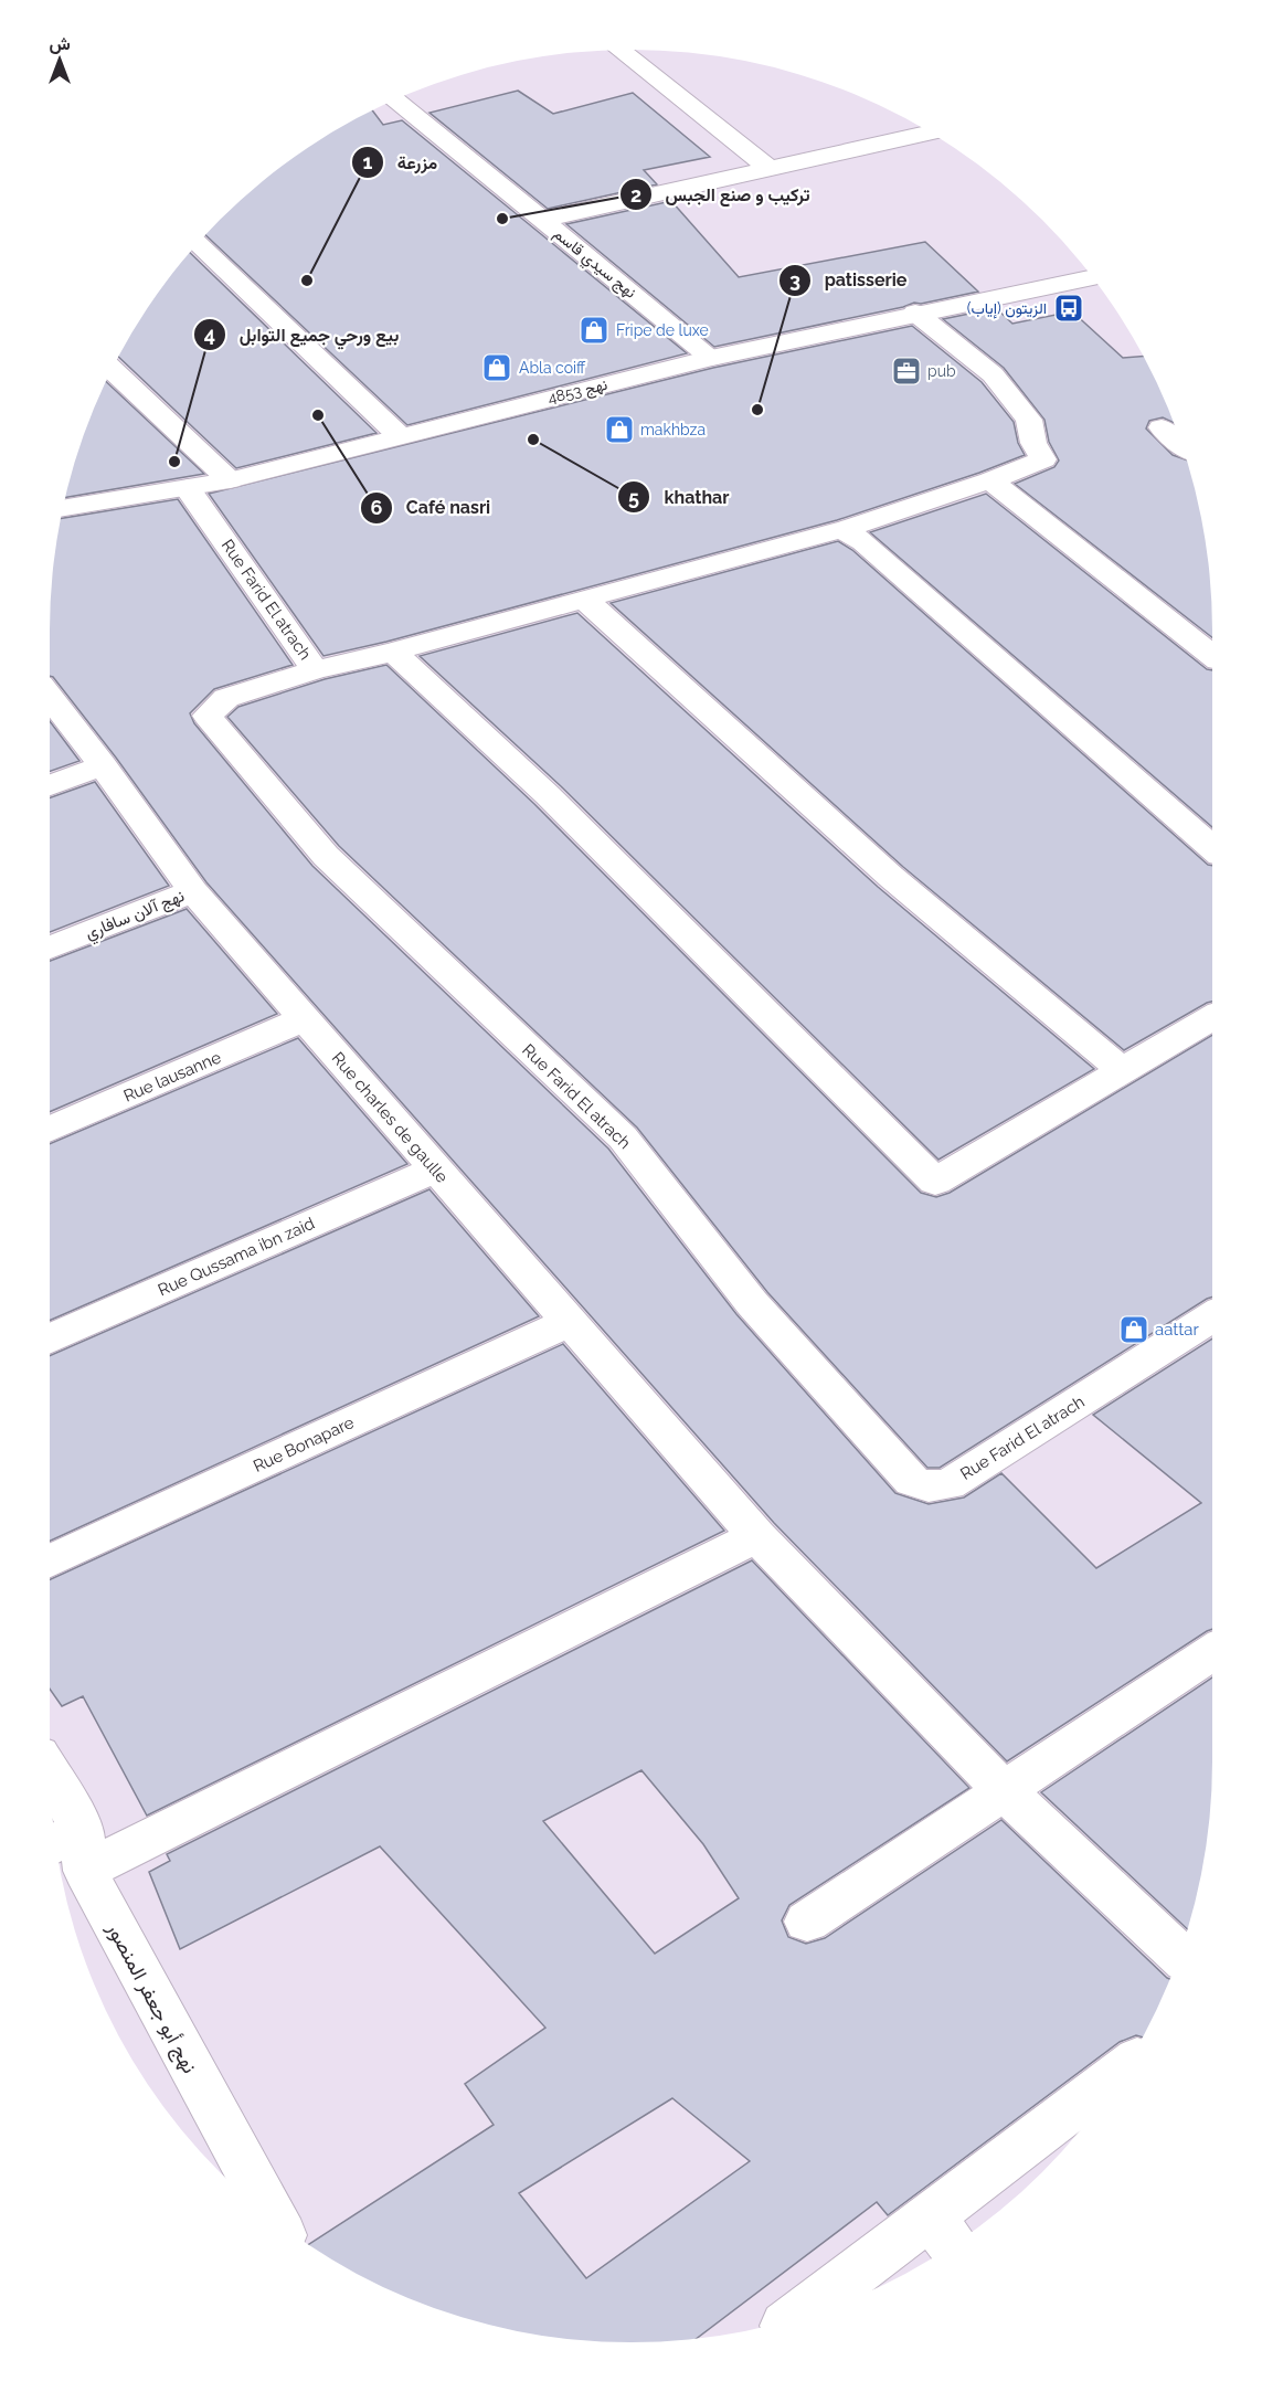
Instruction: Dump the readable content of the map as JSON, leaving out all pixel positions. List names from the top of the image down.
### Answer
{
  "streets": {
    "street": [
      "نهج سيدي قاسم",
      "نهج 4853",
      "Rue Farid El atrach",
      "نهج آلان سافاري",
      "Rue lausanne",
      "Rue charles de gaulle",
      "Rue Qussama ibn zaid",
      "Rue Bonapare",
      "نهج أبو جعفر المنصور"
    ]
  },
  "crossings": [
    ["نهج سيدي قاسم", "نهج 4853"],
    ["نهج 4853", "Rue Farid El atrach"],
    ["نهج آلان سافاري", "Rue charles de gaulle"],
    ["Rue lausanne", "Rue charles de gaulle"],
    ["Rue charles de gaulle", "Rue Qussama ibn zaid"],
    ["Rue charles de gaulle", "Rue Bonapare"]
  ],
  "places": {
    "other": [
      "تركيب و صنع الجبس",
      "مزرعة",
      "patisserie",
      "Café nasri",
      "khathar",
      "بيع ورحي جميع التوابل"
    ],
    "bus stop": ["الزيتون (إياب)"],
    "shop": [
      "Fripe de luxe",
      "Abla coiff",
      "makhbza",
      "aattar"
    ],
    "office": ["pub"]
  },
  "north": "top"
}
